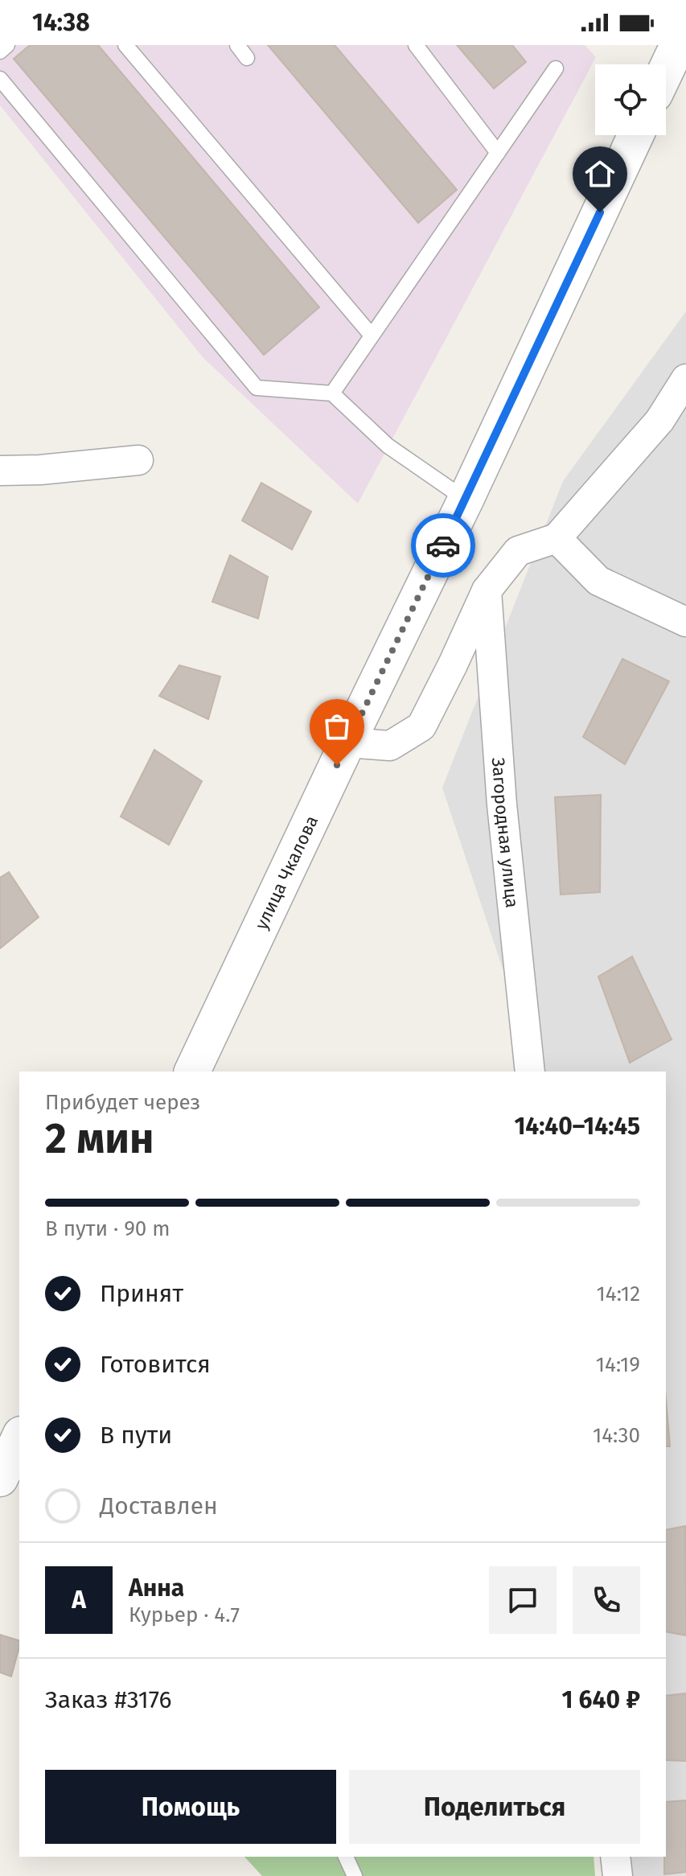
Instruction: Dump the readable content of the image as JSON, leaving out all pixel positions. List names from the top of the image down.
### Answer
{
  "streets": {
    "street": ["Загородная улица", "улица Чкалова"]
  },
  "page": {
    "status": "14:38",
    "heading": ["2 мин", "Прибудет через", "14:40–14:45"],
    "panel": [
      "Анна",
      "Курьер · 4.7",
      "Заказ #3176",
      "1 640 ₽"
    ],
    "bar": "В пути · 90 m",
    "list": [
      ["Принят", "14:12"],
      ["Готовится", "14:19"],
      ["В пути", "14:30"],
      "Доставлен"
    ],
    "round": "А",
    "buttons": ["Помощь", "Поделиться"]
  }
}
